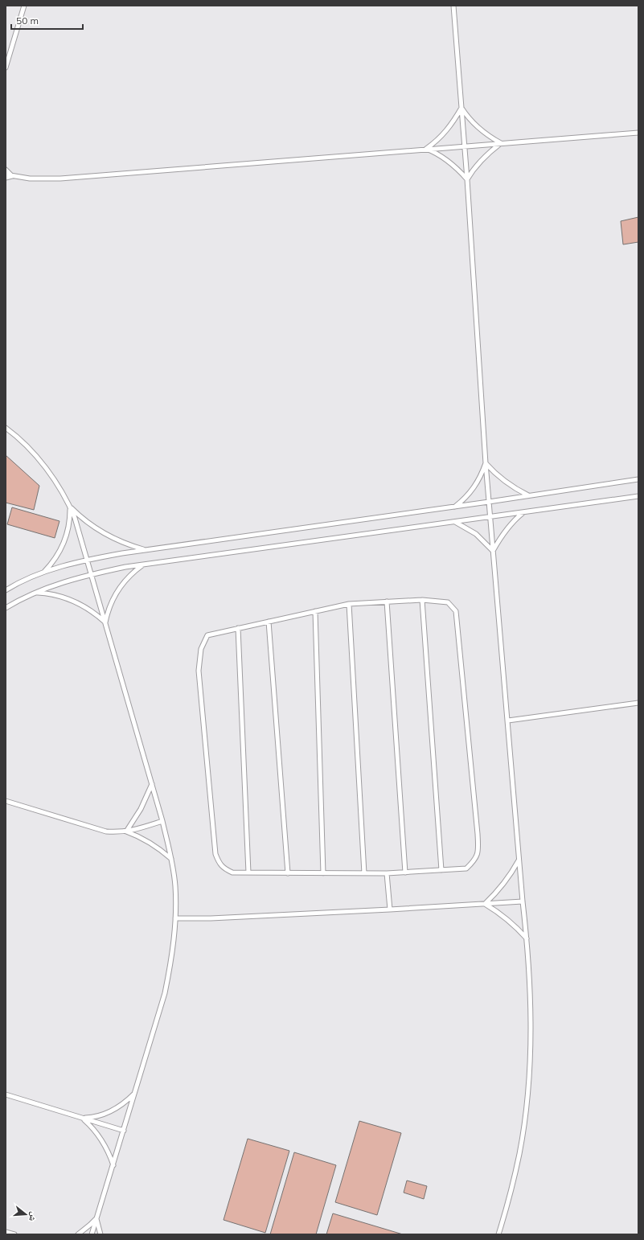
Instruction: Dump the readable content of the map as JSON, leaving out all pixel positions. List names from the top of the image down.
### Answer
{
  "scale_bar": "50 m",
  "north": "right"
}
